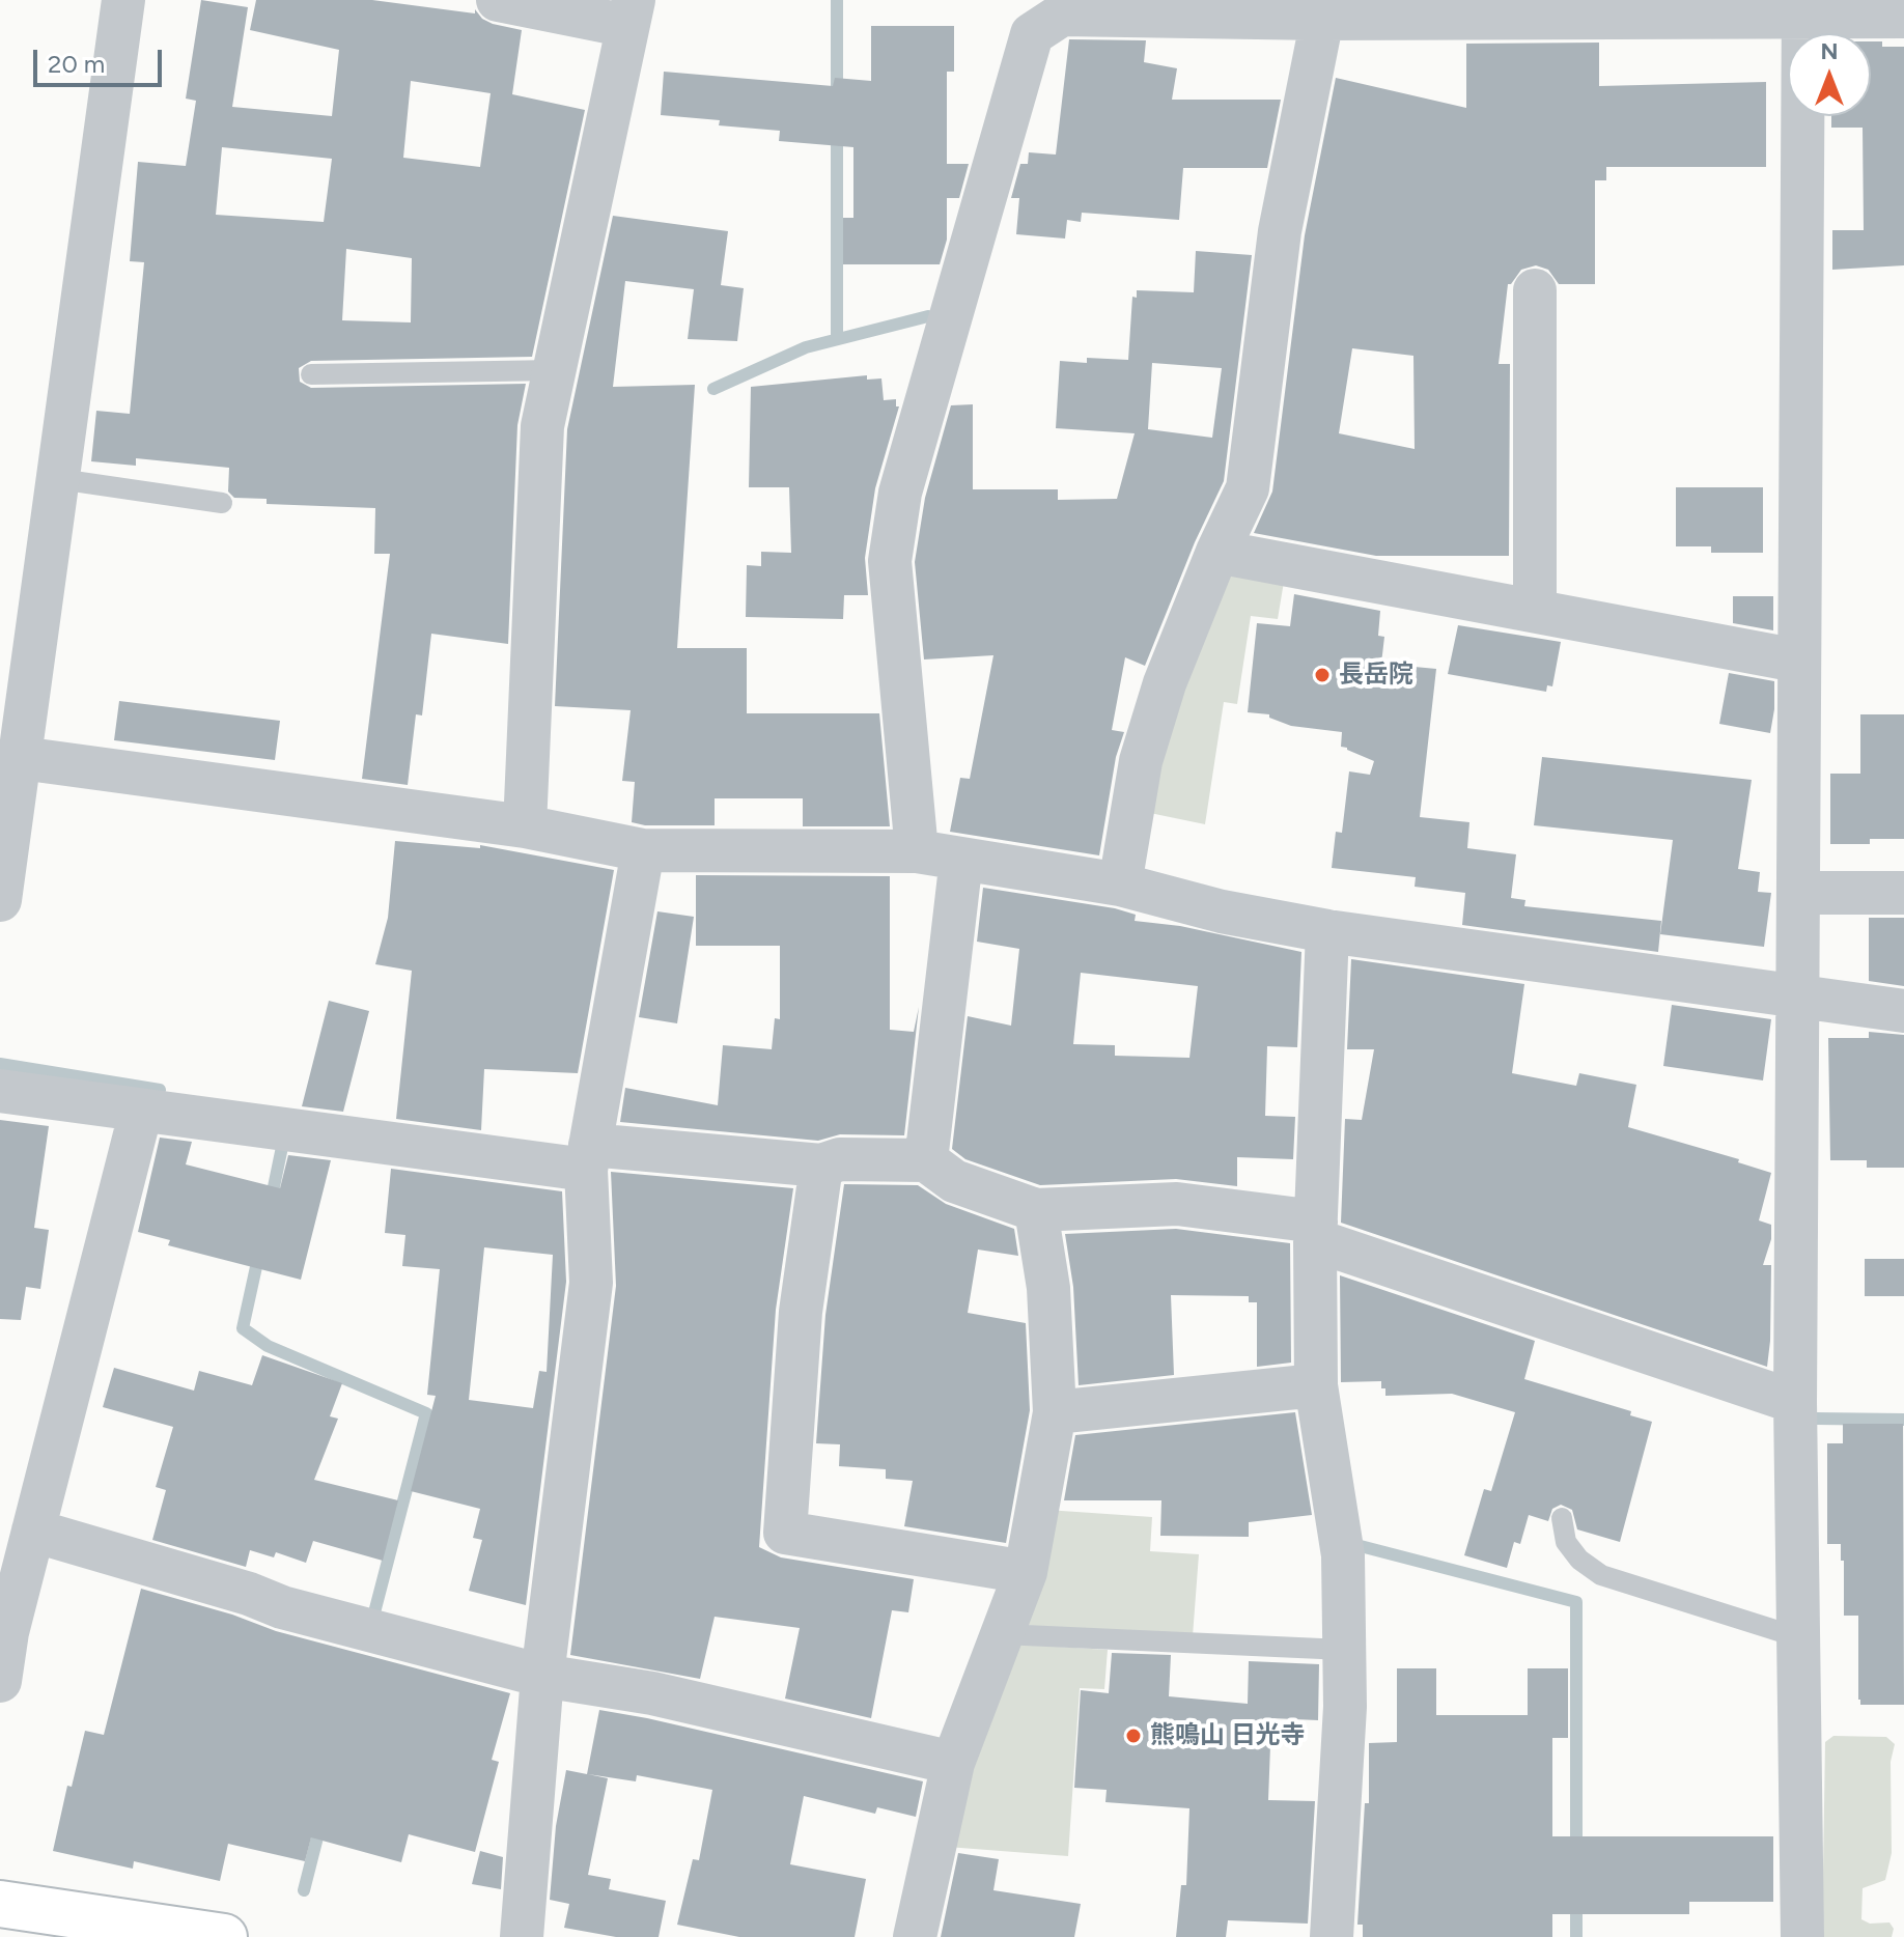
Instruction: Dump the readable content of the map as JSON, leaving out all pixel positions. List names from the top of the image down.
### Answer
{
  "places": ["長岳院", "熊鳴山 日光寺"],
  "scale_bar": "20 m",
  "north": "top"
}
